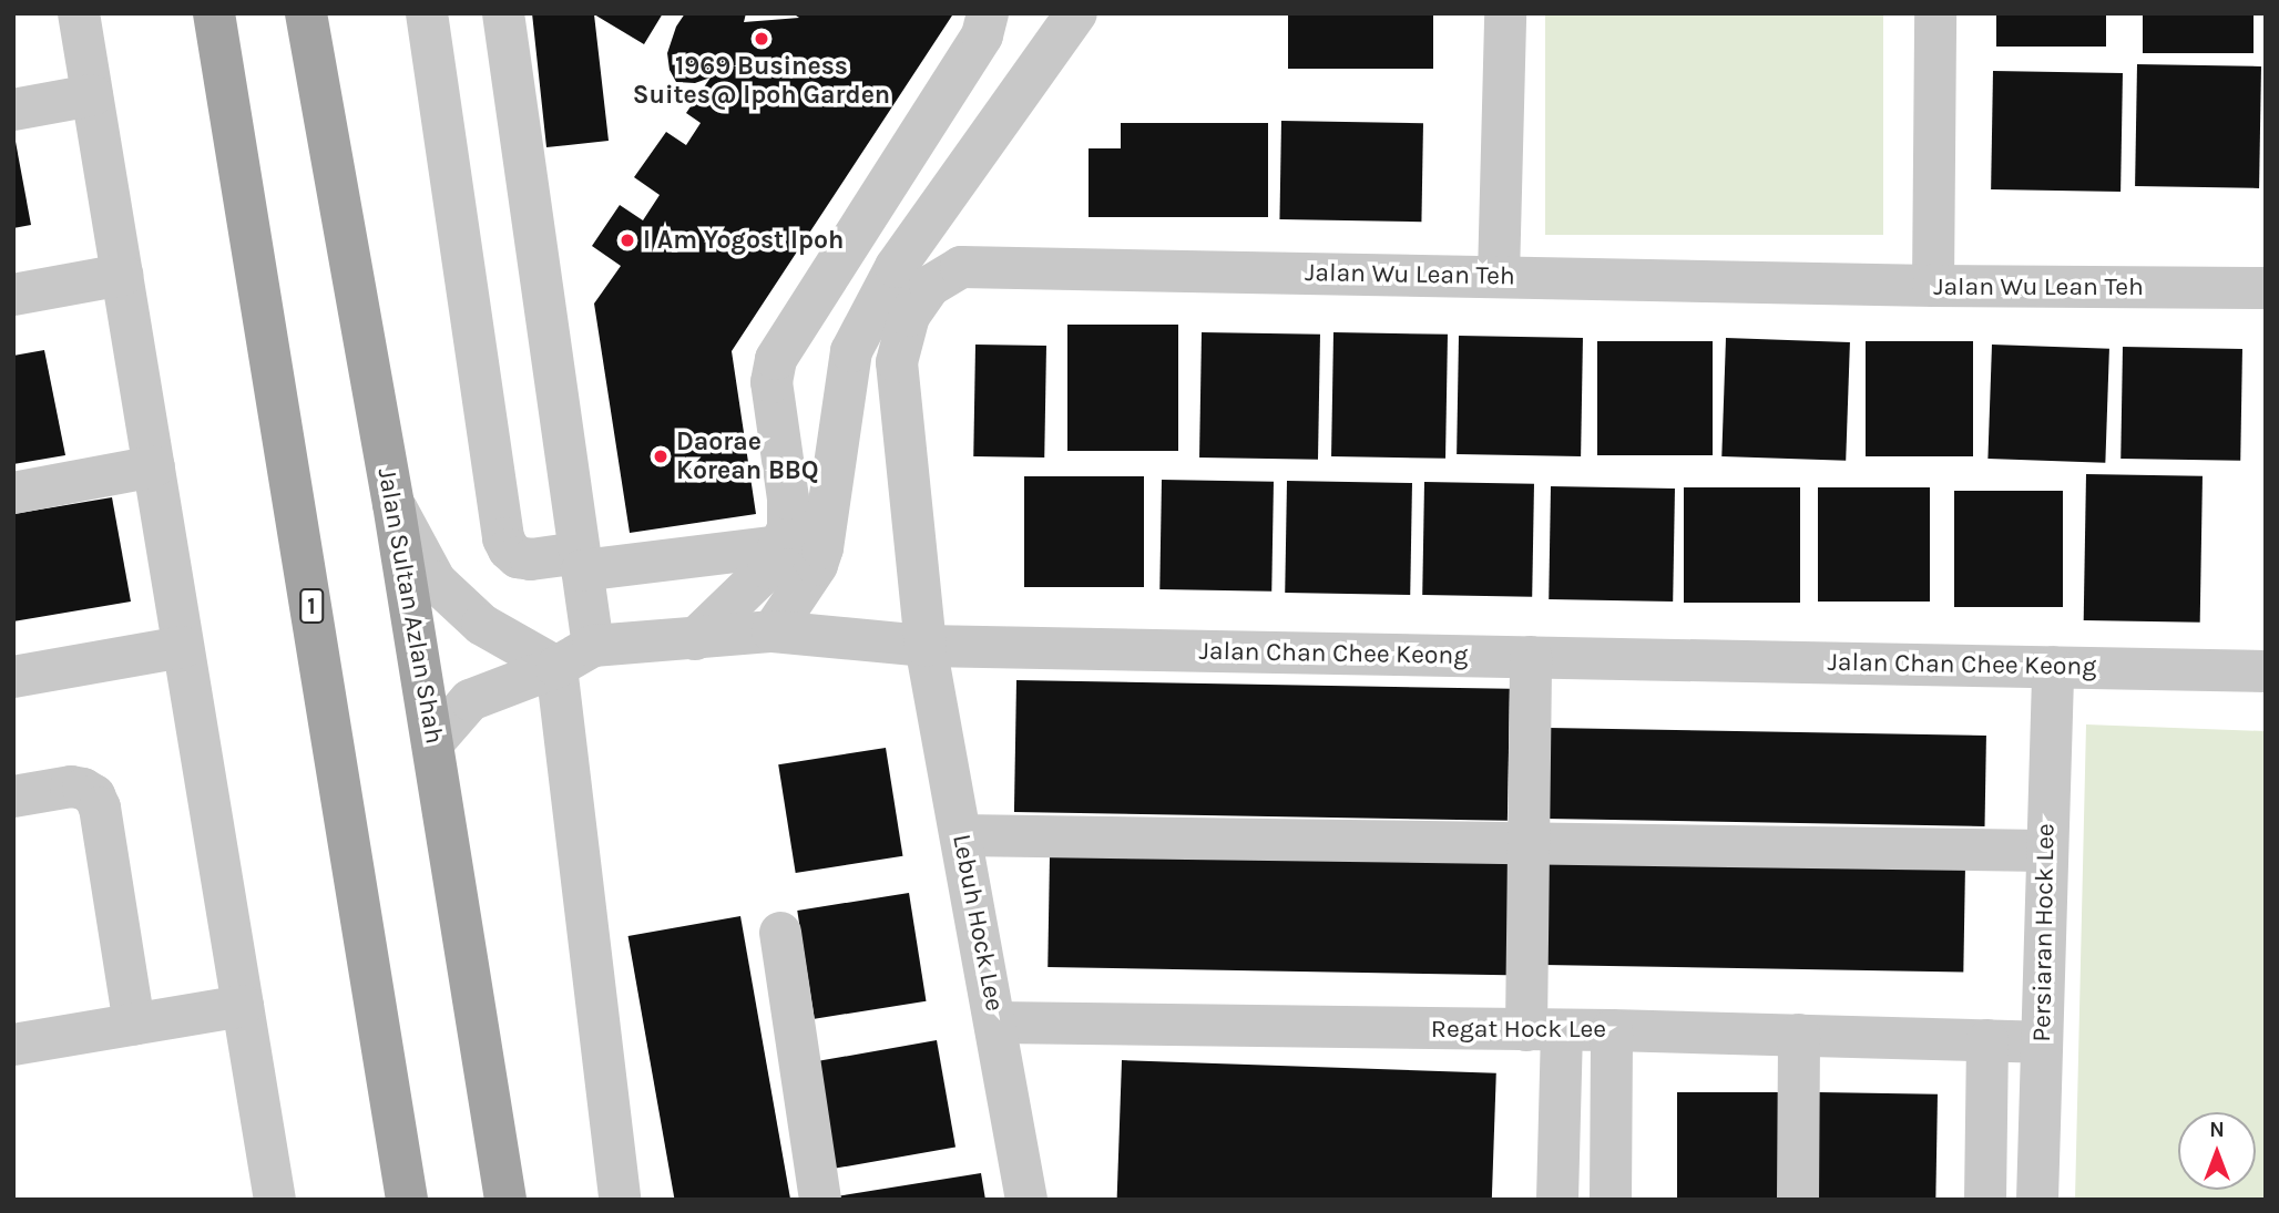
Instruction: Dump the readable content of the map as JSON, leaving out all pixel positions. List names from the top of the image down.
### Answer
{
  "streets": {
    "main road": ["1", "Jalan Sultan Azlan Shah"],
    "street": [
      "Jalan Wu Lean Teh",
      "Jalan Chan Chee Keong",
      "Lebuh Hock Lee",
      "Persiaran Hock Lee",
      "Regat Hock Lee"
    ]
  },
  "crossings": [
    ["Jalan Wu Lean Teh", "Jalan Chan Chee Keong"],
    ["Jalan Wu Lean Teh", "Lebuh Hock Lee"],
    ["Jalan Sultan Azlan Shah", "Jalan Chan Chee Keong"],
    ["Jalan Chan Chee Keong", "Lebuh Hock Lee"],
    ["Jalan Chan Chee Keong", "Persiaran Hock Lee"],
    ["Lebuh Hock Lee", "Regat Hock Lee"],
    ["Persiaran Hock Lee", "Regat Hock Lee"]
  ],
  "places": ["1969 Business Suites@ Ipoh Garden", "I Am Yogost Ipoh", "Daorae Korean BBQ"],
  "north": "top"
}
